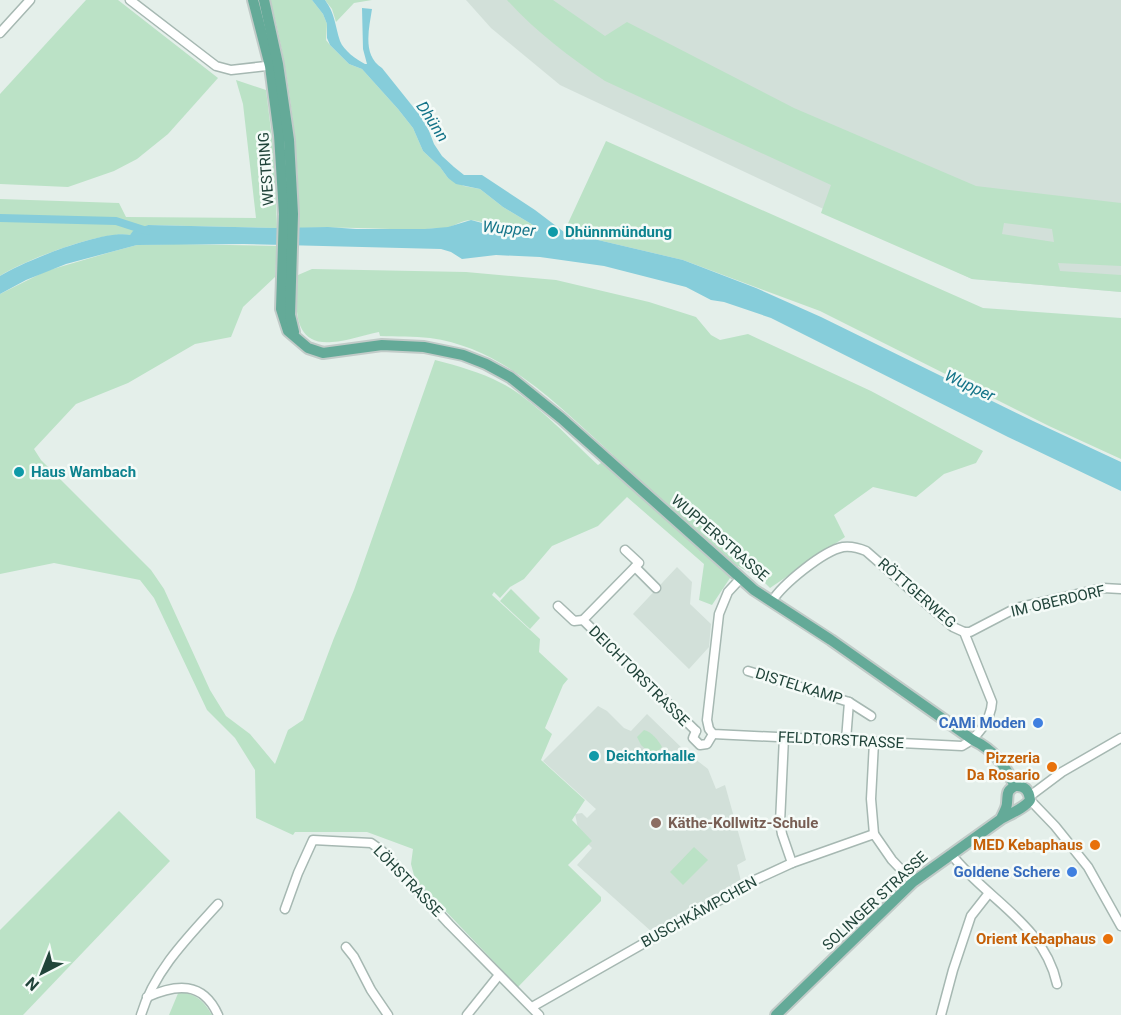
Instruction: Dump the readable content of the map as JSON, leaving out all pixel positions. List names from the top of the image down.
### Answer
{
  "streets": {
    "main road": ["WESTRING", "WUPPERSTRASSE", "SOLINGER STRASSE"],
    "street": [
      "RÖTTGERWEG",
      "IM OBERDORF",
      "DEICHTORSTRASSE",
      "DISTELKAMP",
      "FELDTORSTRASSE",
      "LÖHSTRASSE",
      "BUSCHKÄMPCHEN"
    ]
  },
  "crossings": [
    ["WESTRING", "WUPPERSTRASSE"],
    ["WUPPERSTRASSE", "RÖTTGERWEG"],
    ["WUPPERSTRASSE", "DEICHTORSTRASSE"],
    ["WUPPERSTRASSE", "FELDTORSTRASSE"],
    ["WUPPERSTRASSE", "SOLINGER STRASSE"],
    ["RÖTTGERWEG", "IM OBERDORF"],
    ["RÖTTGERWEG", "FELDTORSTRASSE"],
    ["DEICHTORSTRASSE", "FELDTORSTRASSE"],
    ["DISTELKAMP", "FELDTORSTRASSE"],
    ["LÖHSTRASSE", "BUSCHKÄMPCHEN"]
  ],
  "water": ["Dhünn", "Wupper"],
  "places": [
    "Dhünnmündung",
    "Haus Wambach",
    "CAMi Moden",
    "Deichtorhalle",
    "Pizzeria Da Rosario",
    "Käthe-Kollwitz-Schule",
    "MED Kebaphaus",
    "Goldene Schere",
    "Orient Kebaphaus"
  ],
  "north": "bottom left"
}
